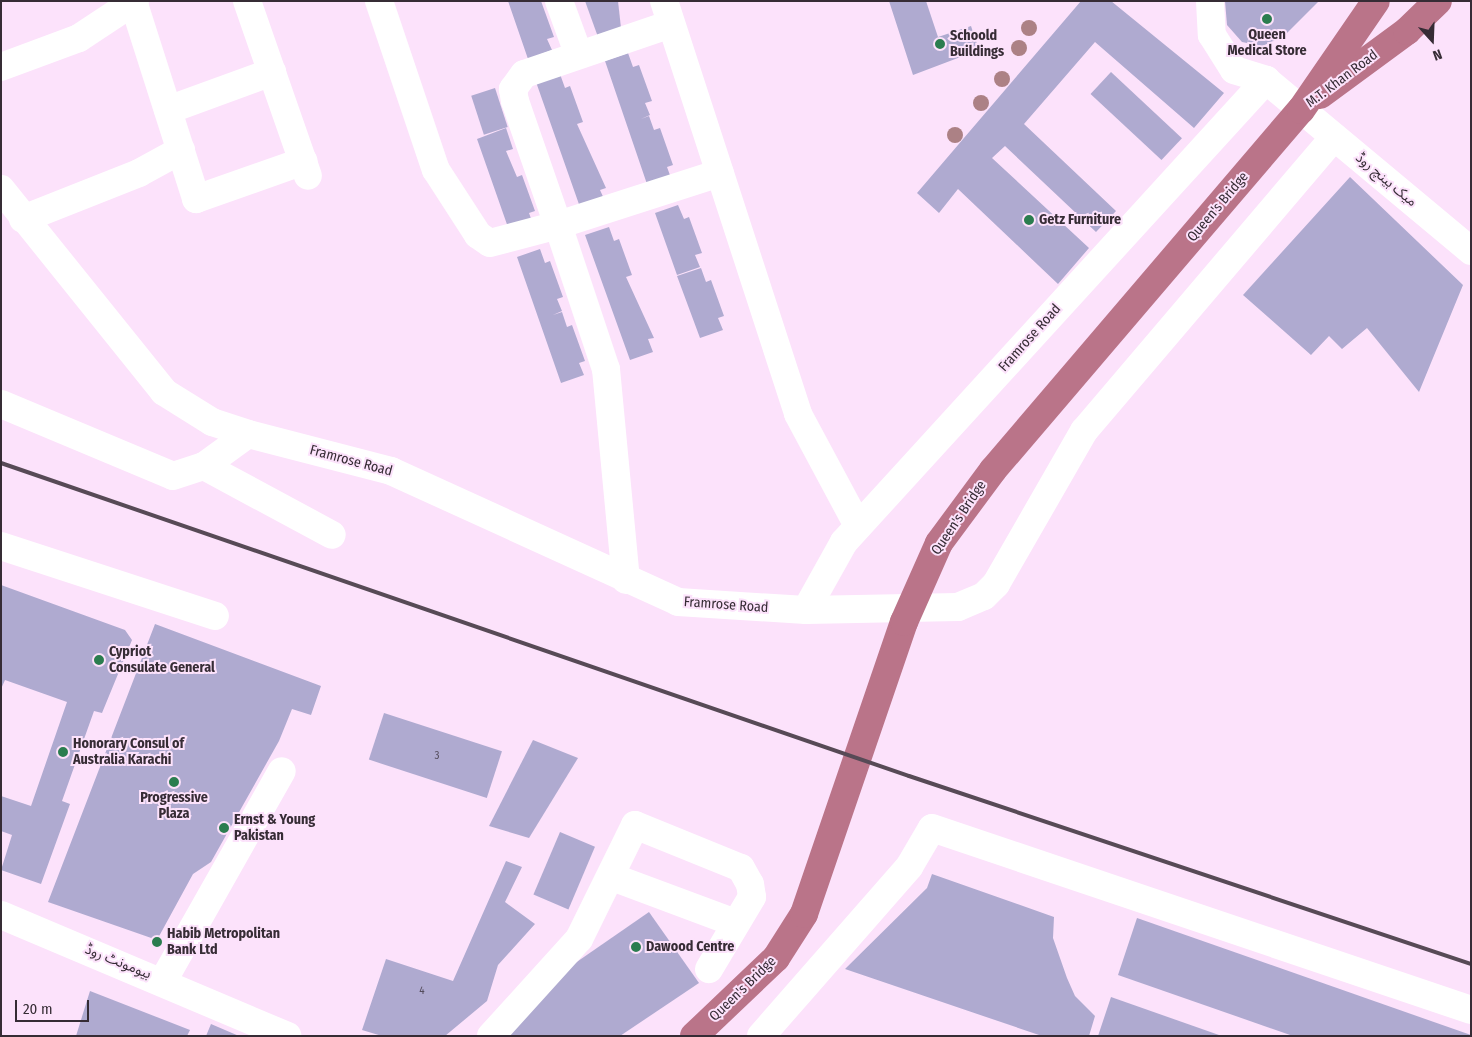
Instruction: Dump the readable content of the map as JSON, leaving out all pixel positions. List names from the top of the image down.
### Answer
{
  "streets": {
    "highway": ["M.T. Khan Road", "Queen's Bridge"],
    "street": ["میک ہینچ روڈ", "Framrose Road", "بیومونٹ روڈ"]
  },
  "crossings": [
    ["M.T. Khan Road", "میک ہینچ روڈ"],
    ["M.T. Khan Road", "Queen's Bridge"],
    ["میک ہینچ روڈ", "Queen's Bridge"],
    ["میک ہینچ روڈ", "Framrose Road"]
  ],
  "places": [
    "Queen Medical Store",
    "Schoold Buildings",
    "Getz Furniture",
    "Cypriot Consulate General",
    "Honorary Consul of Australia Karachi",
    "Progressive Plaza",
    "Ernst & Young Pakistan",
    "Habib Metropolitan Bank Ltd",
    "Dawood Centre"
  ],
  "house_numbers": ["3", "4"],
  "scale_bar": "20 m",
  "north": "bottom"
}
